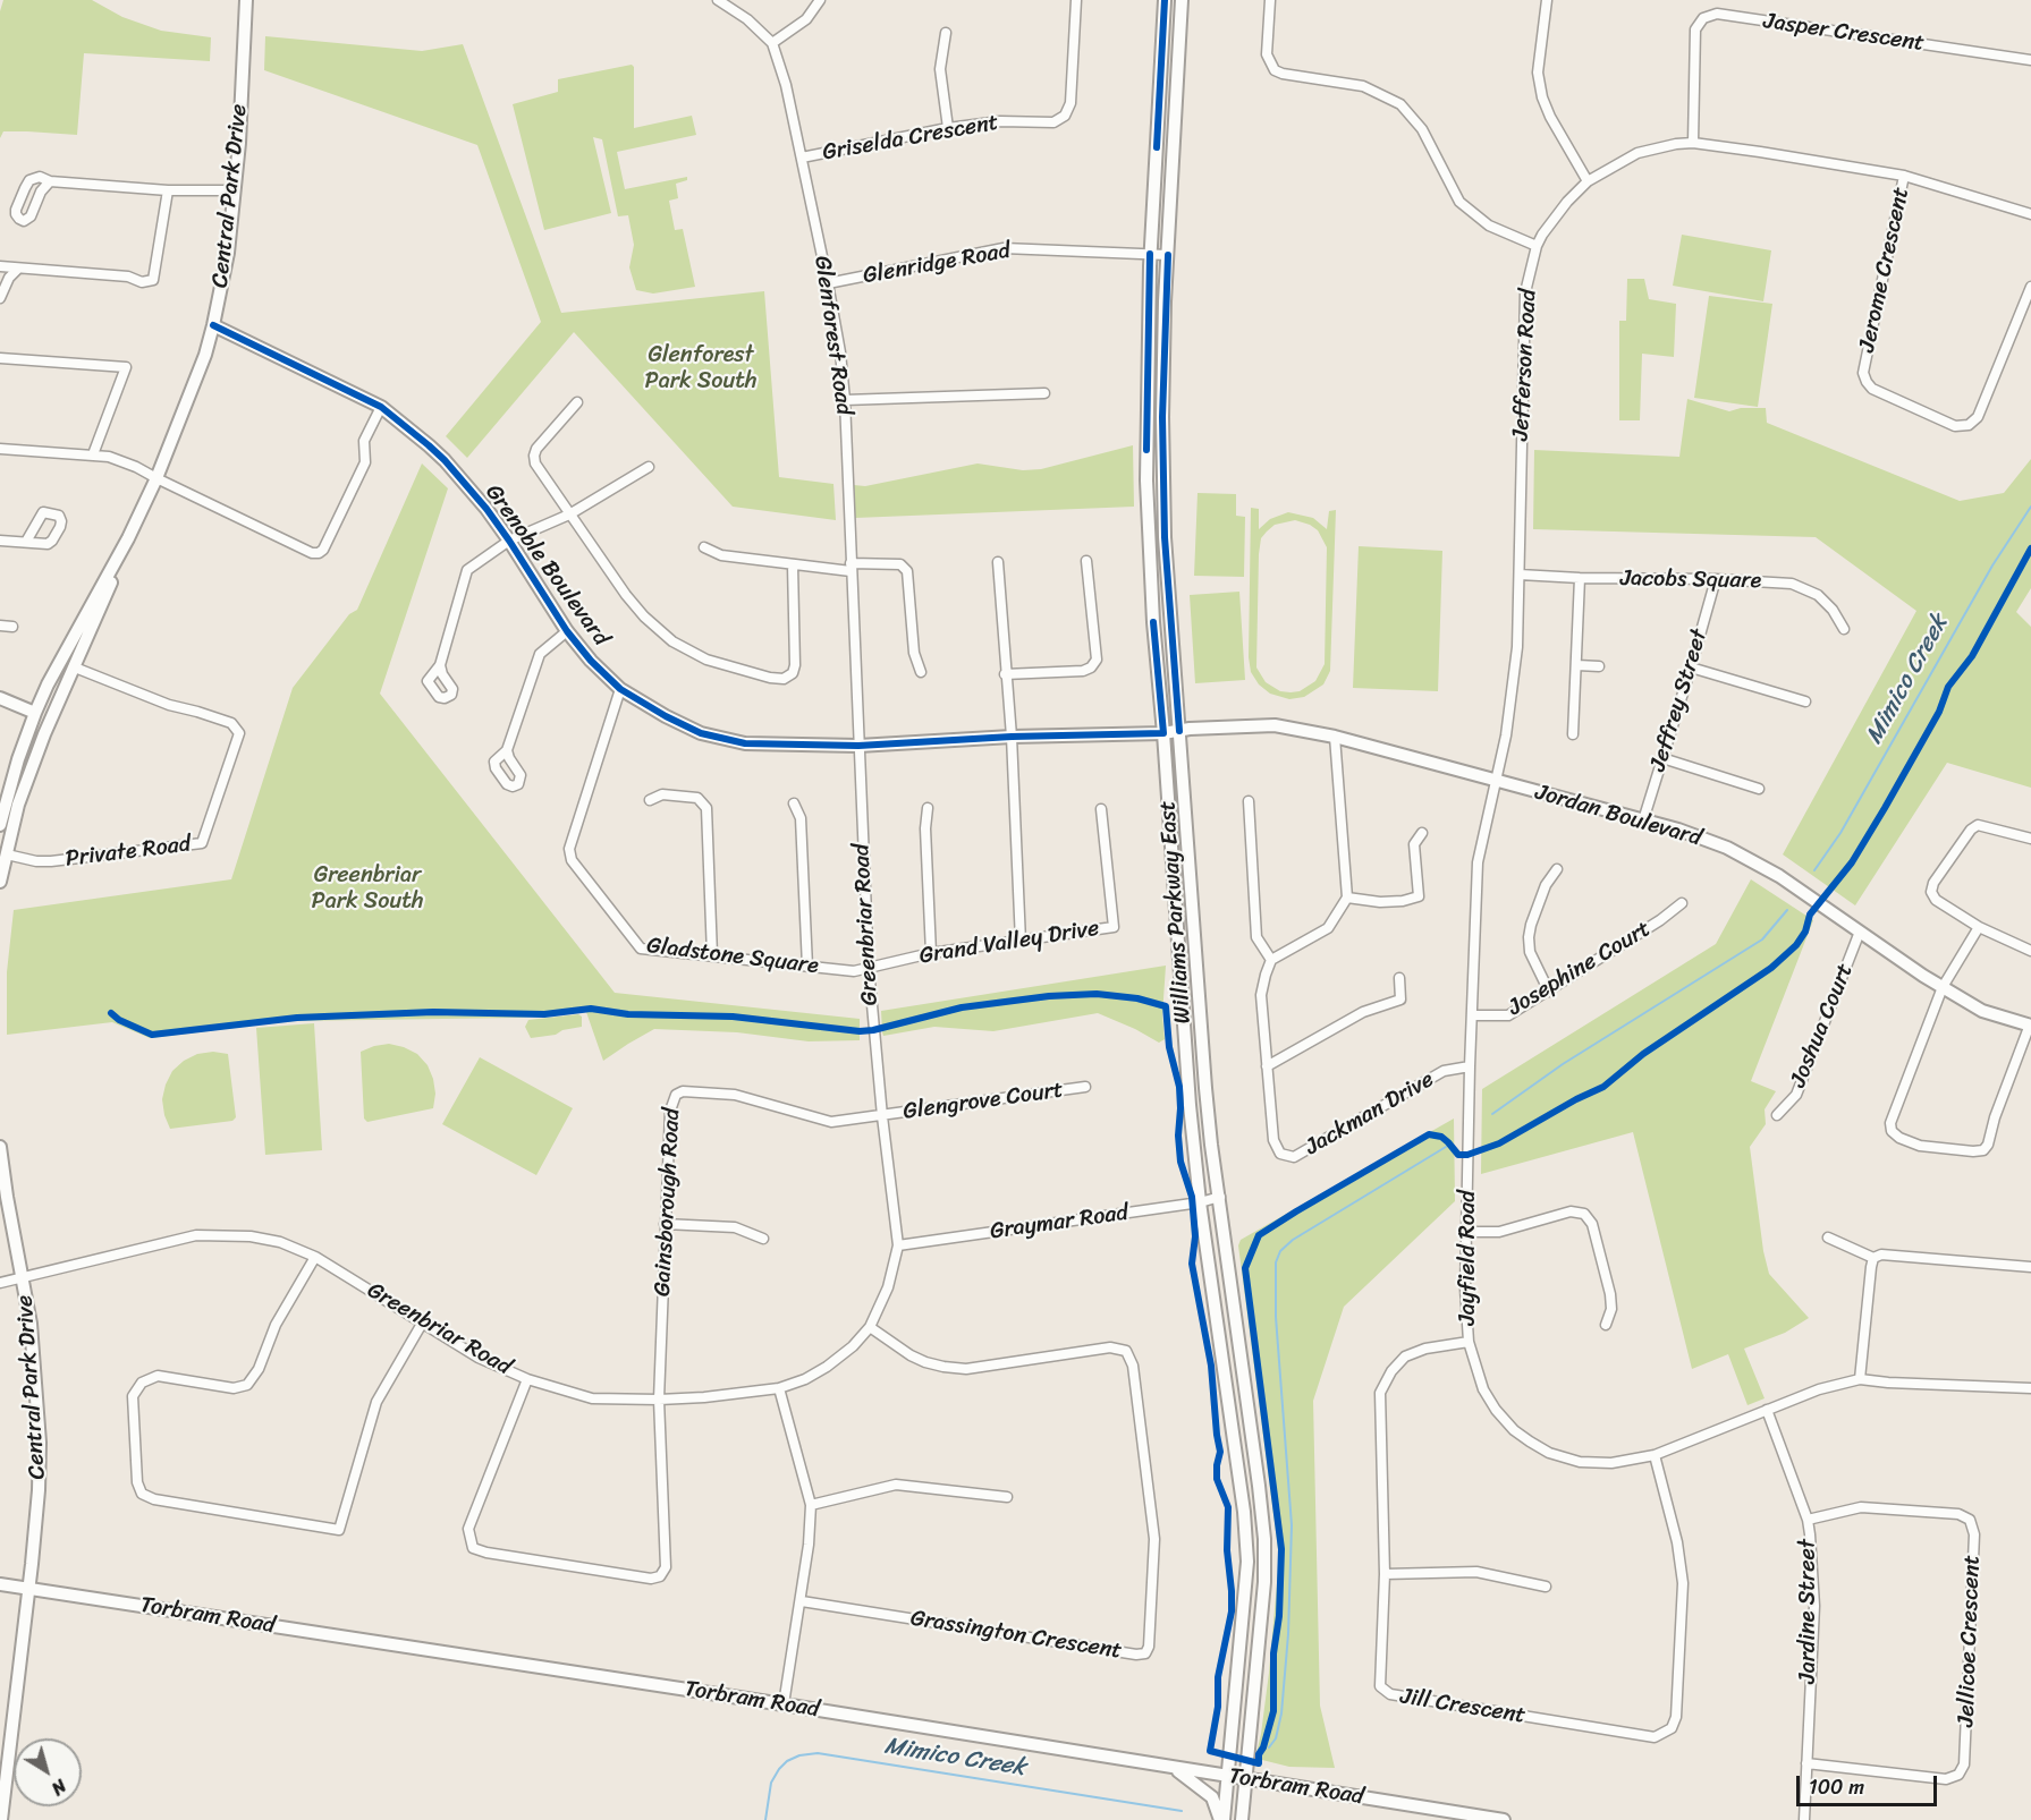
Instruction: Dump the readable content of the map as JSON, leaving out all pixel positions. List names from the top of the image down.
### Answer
{
  "streets": {
    "main road": [
      "Central Park Drive",
      "Grenoble Boulevard",
      "Jordan Boulevard",
      "Williams Parkway East",
      "Torbram Road"
    ],
    "street": [
      "Jasper Crescent",
      "Griselda Crescent",
      "Glenridge Road",
      "Jerome Crescent",
      "Glenforest Road",
      "Jefferson Road",
      "Jacobs Square",
      "Jeffrey Street",
      "Private Road",
      "Greenbriar Road",
      "Grand Valley Drive",
      "Gladstone Square",
      "Josephine Court",
      "Joshua Court",
      "Glengrove Court",
      "Jackman Drive",
      "Gainsborough Road",
      "Graymar Road",
      "Jayfield Road",
      "Jardine Street",
      "Grassington Crescent",
      "Jellicoe Crescent",
      "Jill Crescent"
    ]
  },
  "crossings": [
    ["Jasper Crescent", "Jefferson Road"],
    ["Griselda Crescent", "Glenforest Road"],
    ["Central Park Drive", "Grenoble Boulevard"],
    ["Central Park Drive", "Private Road"],
    ["Central Park Drive", "Greenbriar Road"],
    ["Central Park Drive", "Torbram Road"],
    ["Glenridge Road", "Glenforest Road"],
    ["Glenridge Road", "Williams Parkway East"],
    ["Jerome Crescent", "Jefferson Road"],
    ["Glenforest Road", "Grenoble Boulevard"],
    ["Glenforest Road", "Greenbriar Road"],
    ["Jefferson Road", "Jacobs Square"],
    ["Jefferson Road", "Jordan Boulevard"],
    ["Jefferson Road", "Jayfield Road"],
    ["Grenoble Boulevard", "Jordan Boulevard"],
    ["Grenoble Boulevard", "Williams Parkway East"],
    ["Grenoble Boulevard", "Greenbriar Road"],
    ["Grenoble Boulevard", "Gladstone Square"],
    ["Jacobs Square", "Jeffrey Street"],
    ["Jeffrey Street", "Jordan Boulevard"],
    ["Jordan Boulevard", "Williams Parkway East"],
    ["Jordan Boulevard", "Joshua Court"],
    ["Jordan Boulevard", "Jayfield Road"],
    ["Williams Parkway East", "Graymar Road"],
    ["Williams Parkway East", "Torbram Road"],
    ["Greenbriar Road", "Grand Valley Drive"],
    ["Greenbriar Road", "Gladstone Square"],
    ["Greenbriar Road", "Glengrove Court"],
    ["Greenbriar Road", "Gainsborough Road"],
    ["Greenbriar Road", "Graymar Road"],
    ["Greenbriar Road", "Grassington Crescent"],
    ["Grand Valley Drive", "Gladstone Square"],
    ["Josephine Court", "Jayfield Road"],
    ["Glengrove Court", "Gainsborough Road"],
    ["Jackman Drive", "Jayfield Road"],
    ["Jayfield Road", "Jardine Street"],
    ["Jayfield Road", "Jill Crescent"],
    ["Jardine Street", "Jellicoe Crescent"]
  ],
  "water": ["Mimico Creek"],
  "parks": ["Glenforest Park South", "Greenbriar Park South"],
  "scale_bar": "100 m",
  "north": "bottom right"
}
